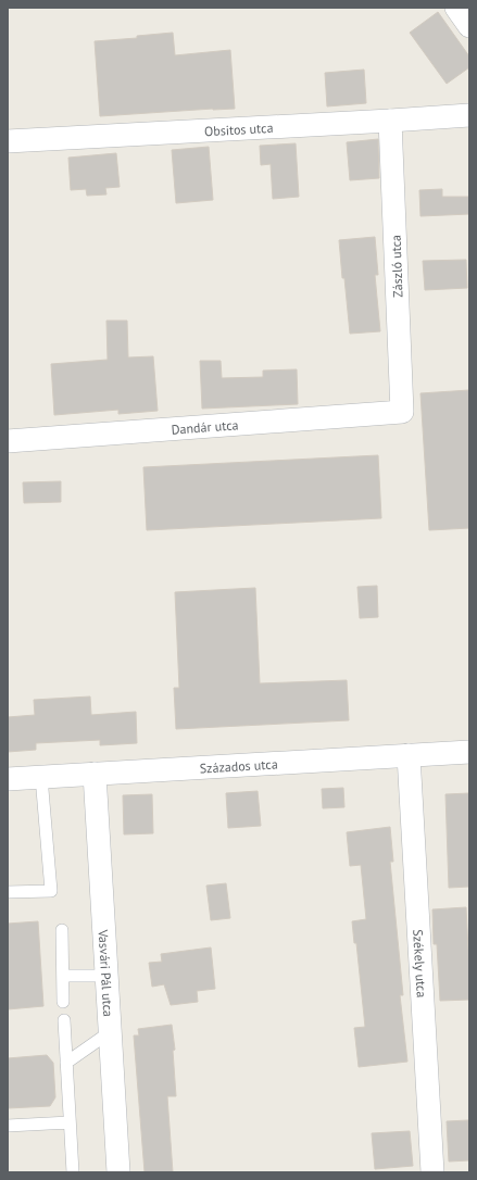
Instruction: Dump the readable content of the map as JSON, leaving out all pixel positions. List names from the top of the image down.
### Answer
{
  "streets": {
    "street": [
      "Obsitos utca",
      "Zászló utca",
      "Dandár utca",
      "Százados utca",
      "Székely utca",
      "Vasvári Pál utca"
    ]
  },
  "crossings": [
    ["Obsitos utca", "Zászló utca"],
    ["Zászló utca", "Dandár utca"],
    ["Százados utca", "Székely utca"],
    ["Százados utca", "Vasvári Pál utca"]
  ]
}
